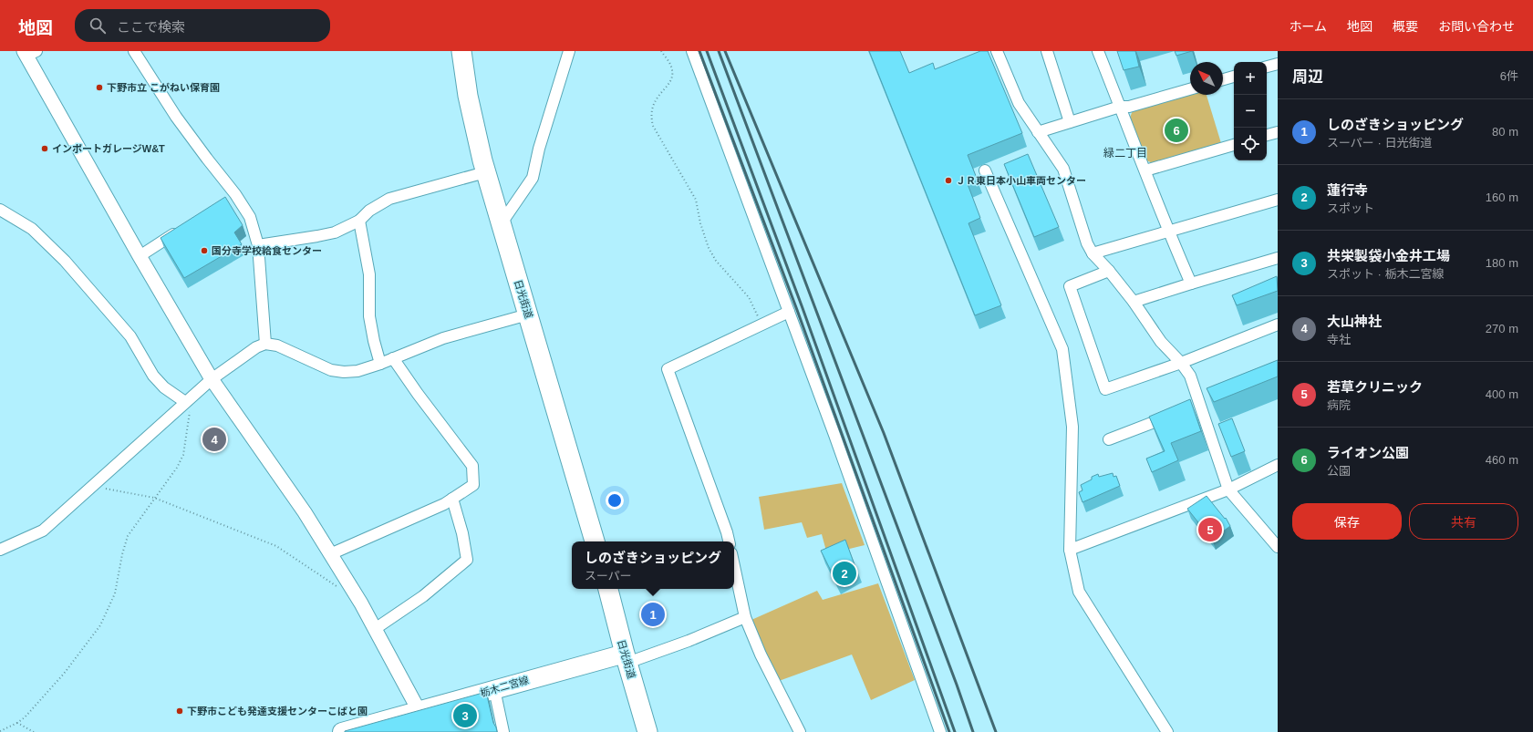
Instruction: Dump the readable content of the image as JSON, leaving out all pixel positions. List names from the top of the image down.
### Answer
{
  "streets": {
    "highway": ["日光街道"],
    "main road": ["栃木二宮線"]
  },
  "crossings": [
    ["日光街道", "栃木二宮線"]
  ],
  "districts": ["緑二丁目"],
  "places": [
    "下野市立 こがねい保育園",
    "インポートガレージW&T",
    "ＪＲ東日本小山車両センター",
    "国分寺学校給食センター",
    "下野市こども発達支援センターこばと園"
  ],
  "north": "top left",
  "page": {
    "header": "地図",
    "search": "ここで検索",
    "nav": [
      "ホーム",
      "地図",
      "概要",
      "お問い合わせ"
    ],
    "heading": ["周辺", "6件"],
    "map_buttons": ["+", "−"],
    "list": [
      {
        "mark": "1",
        "name": "しのざきショッピング",
        "note": "スーパー · 日光街道",
        "value": "80 m"
      },
      {
        "mark": "2",
        "name": "蓮行寺",
        "note": "スポット",
        "value": "160 m"
      },
      {
        "mark": "3",
        "name": "共栄製袋小金井工場",
        "note": "スポット · 栃木二宮線",
        "value": "180 m"
      },
      {
        "mark": "4",
        "name": "大山神社",
        "note": "寺社",
        "value": "270 m"
      },
      {
        "mark": "5",
        "name": "若草クリニック",
        "note": "病院",
        "value": "400 m"
      },
      {
        "mark": "6",
        "name": "ライオン公園",
        "note": "公園",
        "value": "460 m"
      }
    ],
    "pins": [
      "6",
      "4",
      "5",
      "2",
      "1",
      "3"
    ],
    "buttons": ["保存", "共有"],
    "popup": ["しのざきショッピング", "スーパー"]
  }
}
